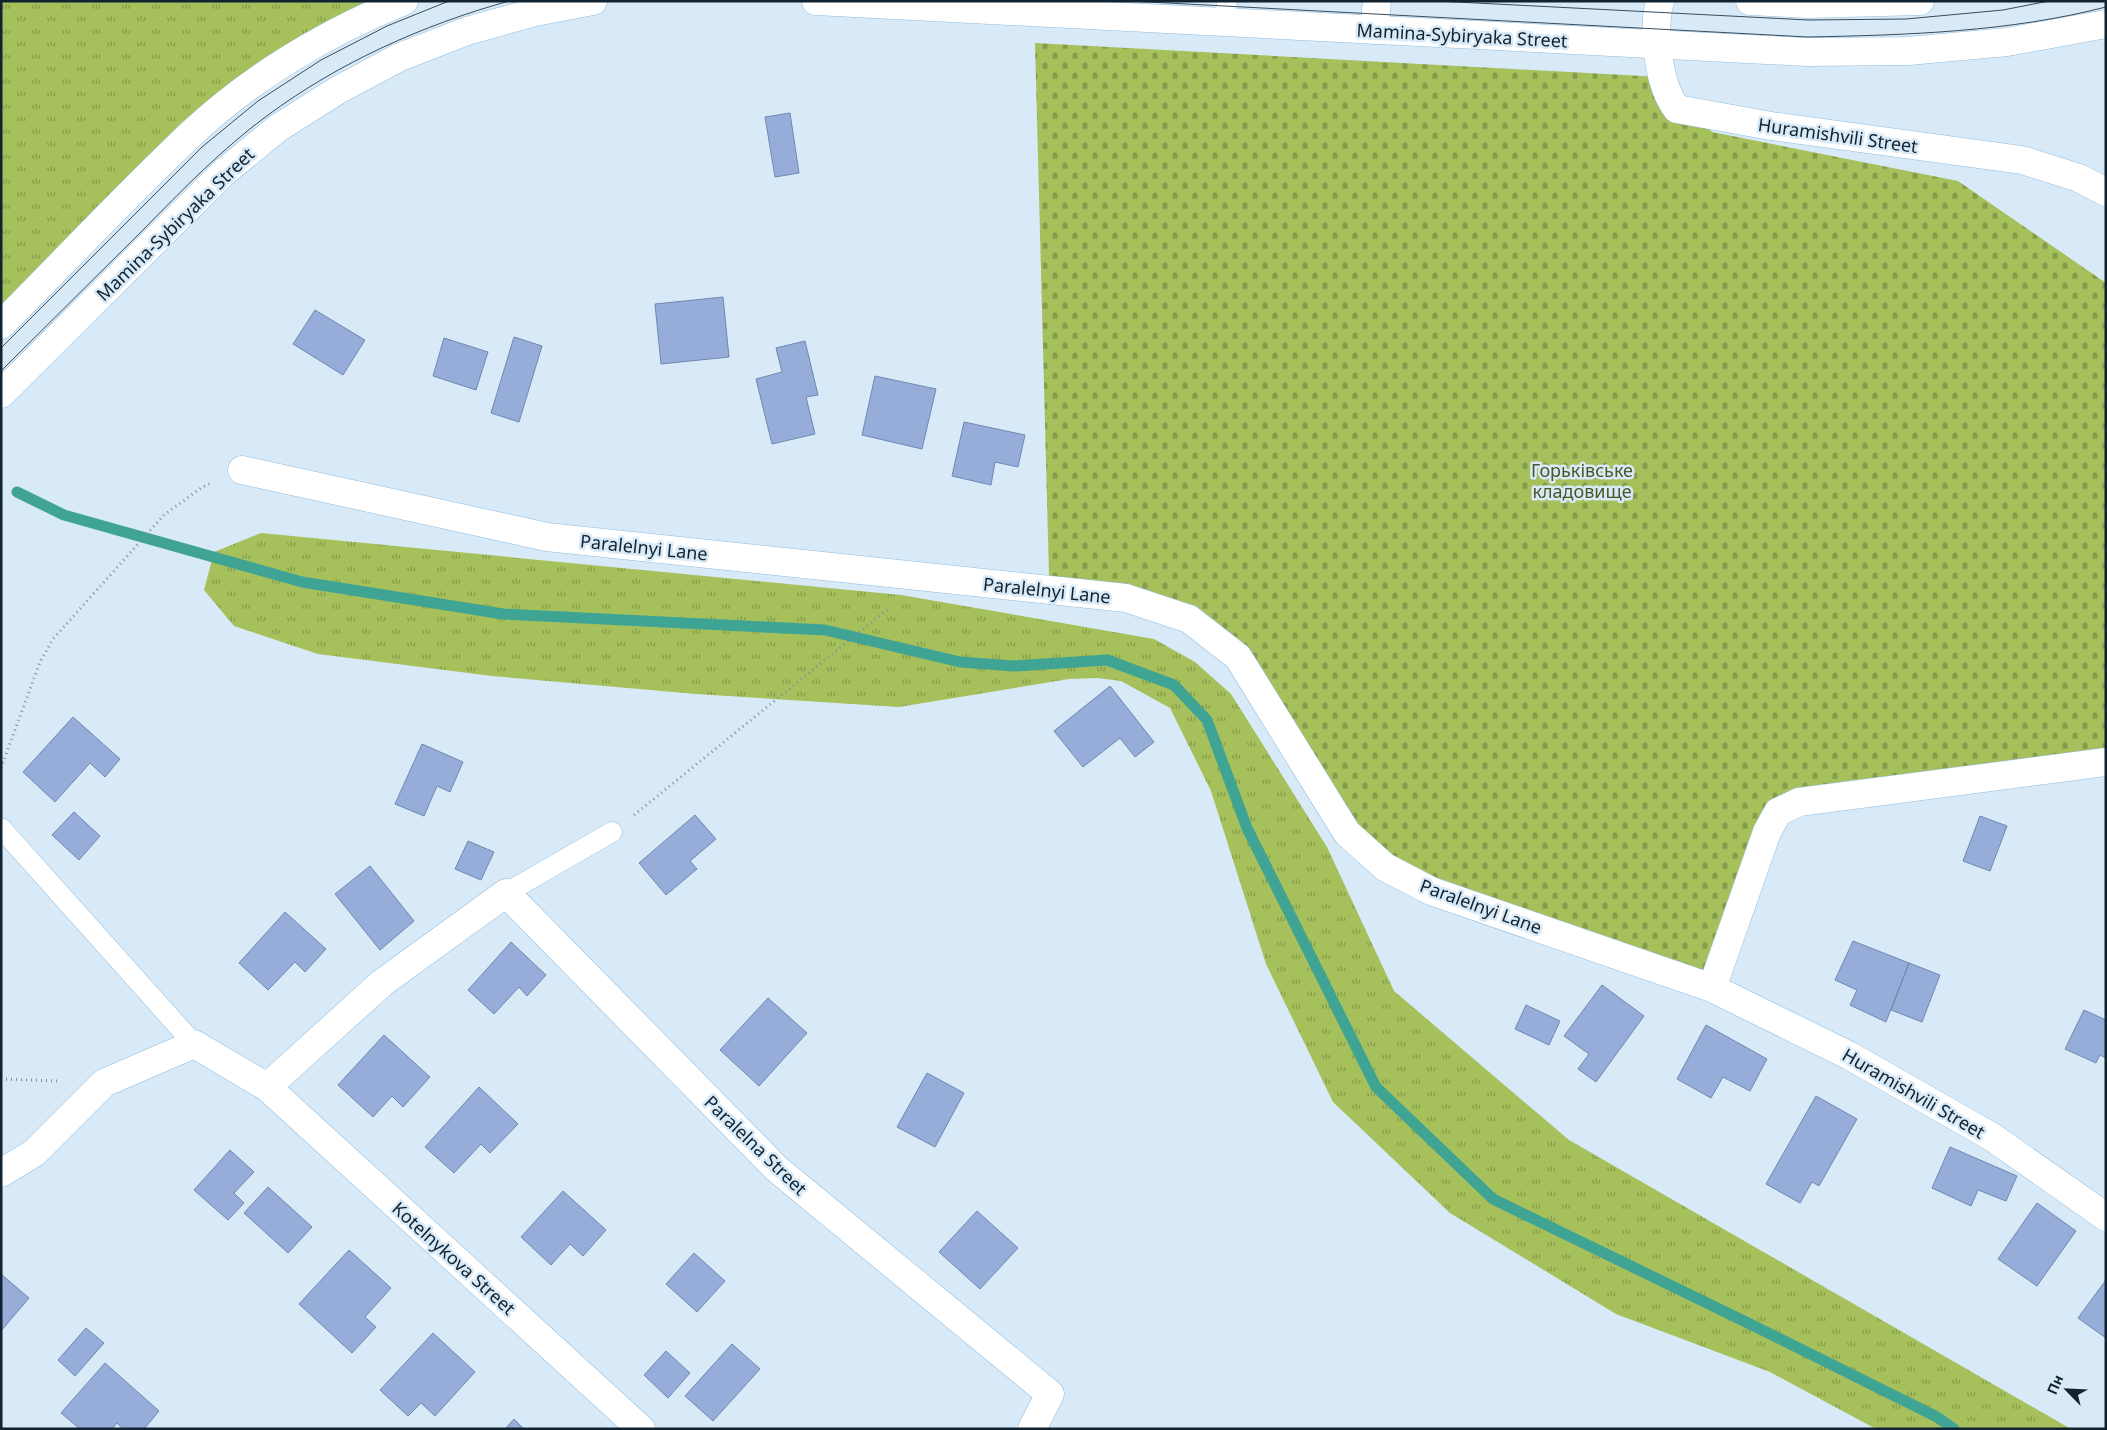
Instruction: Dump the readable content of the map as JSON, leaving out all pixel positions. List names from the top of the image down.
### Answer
{
  "streets": {
    "street": [
      "Mamina-Sybiryaka Street",
      "Huramishvili Street",
      "Paralelnyi Lane",
      "Paralelna Street",
      "Kotelnykova Street"
    ]
  },
  "crossings": [
    ["Mamina-Sybiryaka Street", "Huramishvili Street"],
    ["Huramishvili Street", "Paralelnyi Lane"]
  ],
  "parks": ["Горьківське кладовище"],
  "north": "top left"
}
